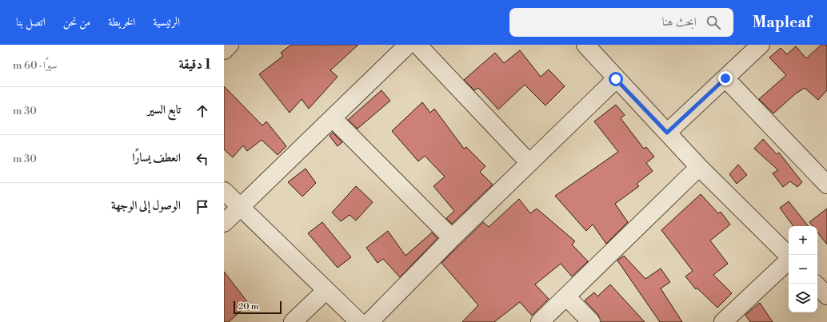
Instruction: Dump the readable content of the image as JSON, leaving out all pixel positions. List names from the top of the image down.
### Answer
{
  "scale_bar": "20 m",
  "page": {
    "header": "Mapleaf",
    "search": "ابحث هنا",
    "nav": [
      "الرئيسية",
      "الخريطة",
      "من نحن",
      "اتصل بنا"
    ],
    "heading": ["1 دقيقة", "سيرًا · 60 m"],
    "list": [
      ["تابع السير", "30 m"],
      ["انعطف يسارًا", "30 m"],
      "الوصول إلى الوجهة"
    ],
    "map_buttons": ["+", "−"],
    "scale": "20 m"
  }
}
